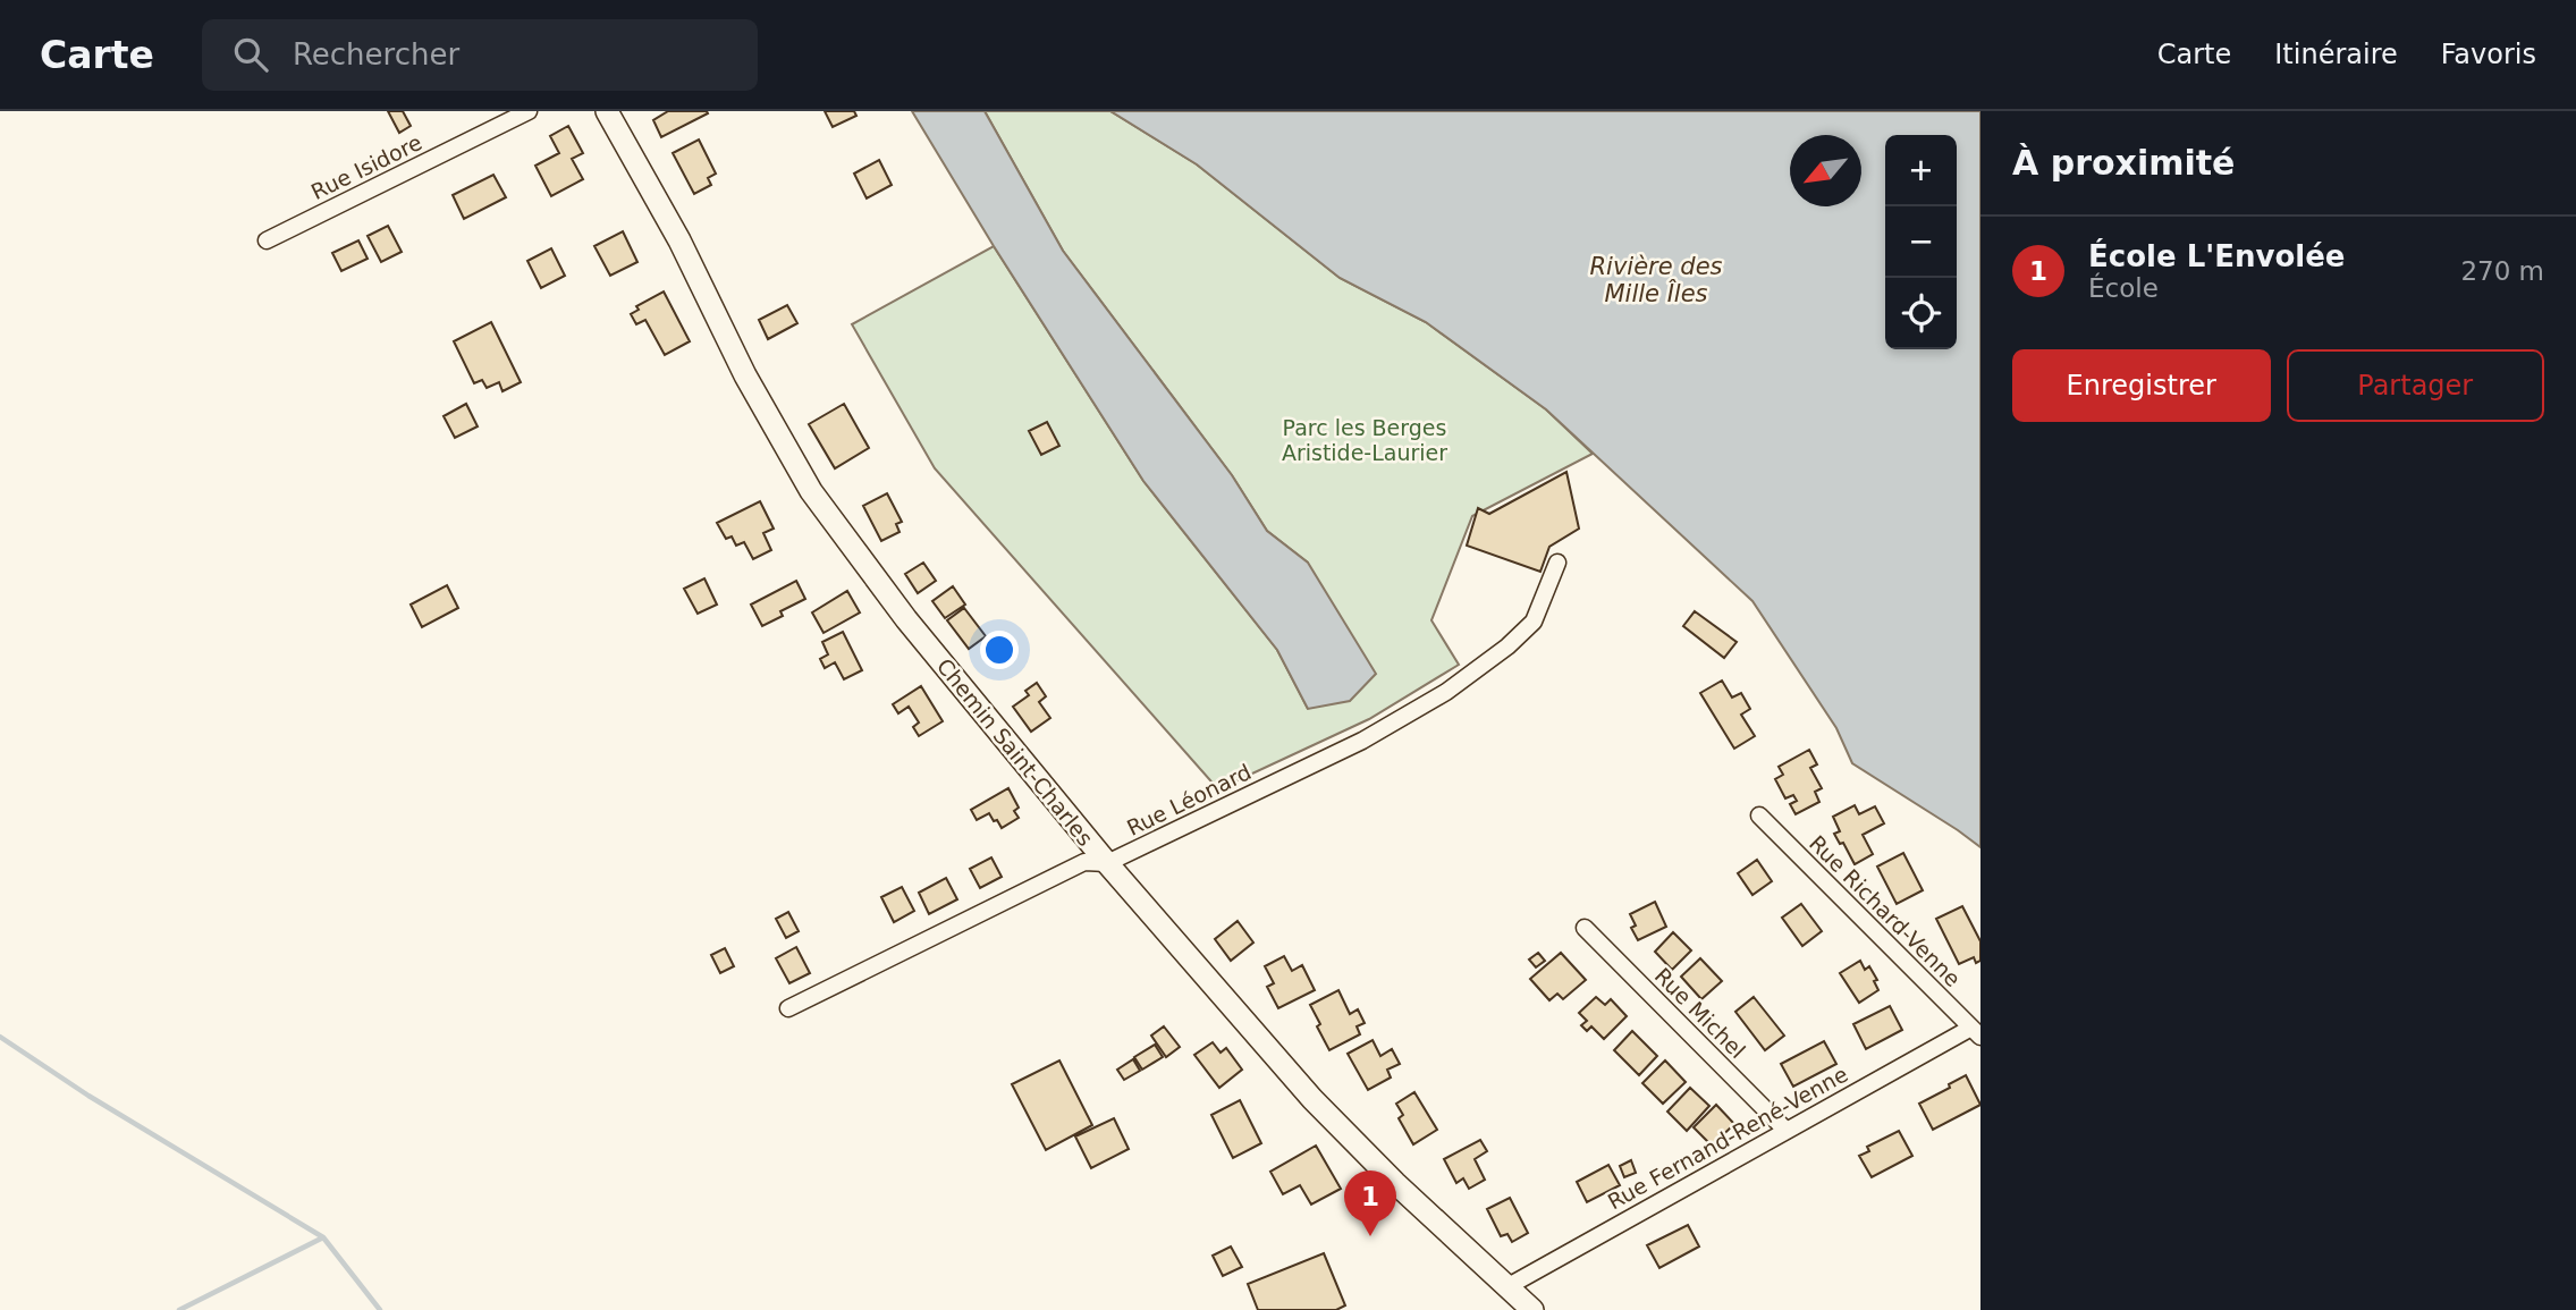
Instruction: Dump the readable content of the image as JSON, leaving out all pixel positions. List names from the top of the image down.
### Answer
{
  "streets": {
    "main road": ["Chemin Saint-Charles"],
    "street": [
      "Rue Isidore",
      "Rue Léonard",
      "Rue Richard-Venne",
      "Rue Michel",
      "Rue Fernand-René-Venne"
    ]
  },
  "crossings": [
    ["Chemin Saint-Charles", "Rue Léonard"],
    ["Chemin Saint-Charles", "Rue Fernand-René-Venne"],
    ["Rue Richard-Venne", "Rue Fernand-René-Venne"],
    ["Rue Michel", "Rue Fernand-René-Venne"]
  ],
  "water": ["Rivière des Mille Îles"],
  "parks": ["Parc les Berges Aristide-Laurier"],
  "north": "bottom left",
  "page": {
    "header": "Carte",
    "search": "Rechercher",
    "nav": ["Carte", "Itinéraire", "Favoris"],
    "heading": "À proximité",
    "map_buttons": ["+", "−"],
    "list": [
      {
        "mark": "1",
        "name": "École L'Envolée",
        "note": "École",
        "value": "270 m"
      }
    ],
    "buttons": ["Enregistrer", "Partager"],
    "pins": "1"
  }
}
